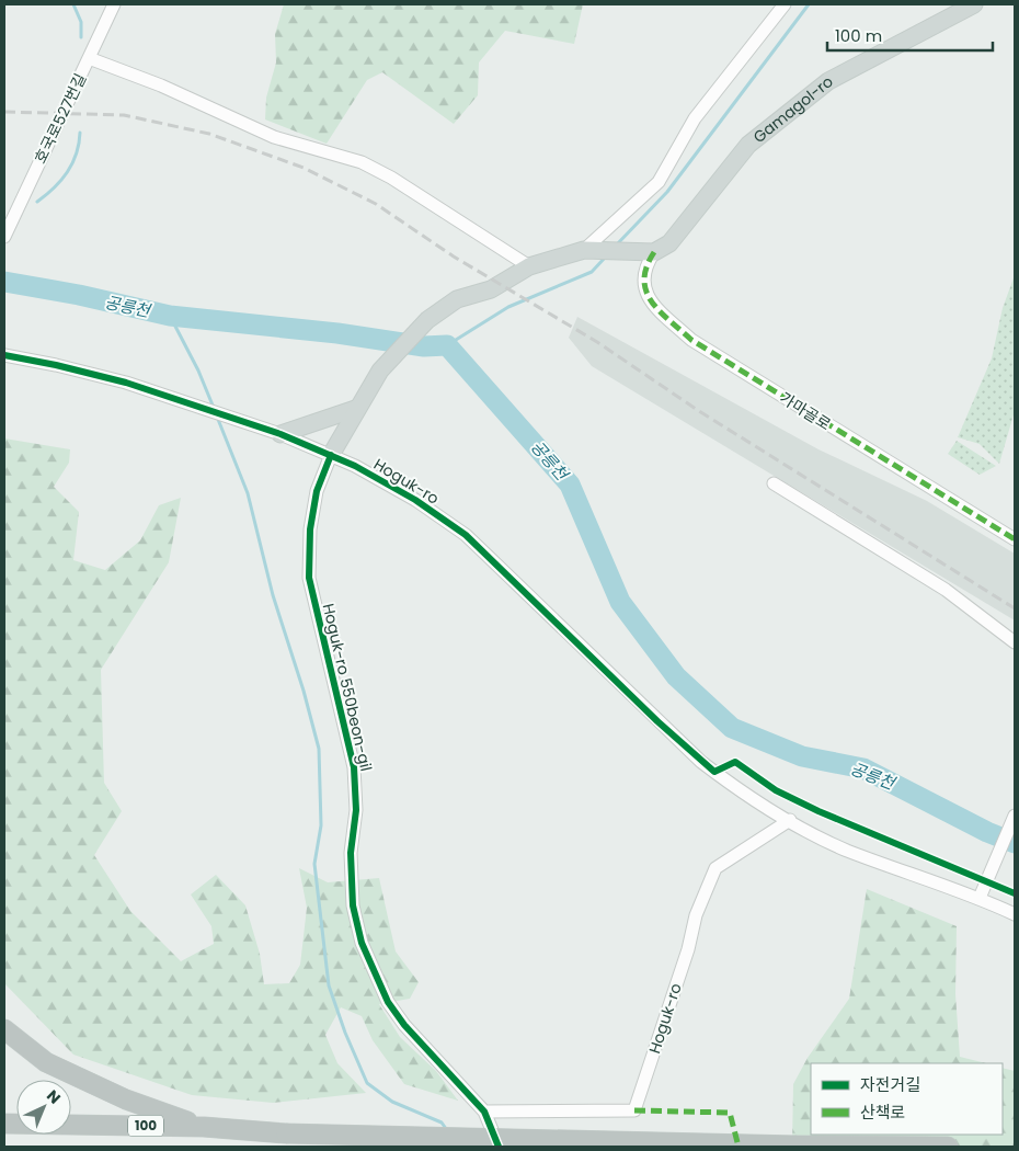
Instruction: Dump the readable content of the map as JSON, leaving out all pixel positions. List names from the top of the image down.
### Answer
{
  "streets": {
    "highway": ["100"],
    "main road": ["Gamagol-ro"],
    "street": [
      "호국로527번길",
      "가마골로",
      "Hoguk-ro",
      "Hoguk-ro 550beon-gil"
    ]
  },
  "crossings": [
    ["Gamagol-ro", "가마골로"],
    ["Hoguk-ro", "Hoguk-ro 550beon-gil"]
  ],
  "water": ["공릉천"],
  "legend": ["자전거길", "산책로"],
  "scale_bar": "100 m",
  "north": "top right"
}
